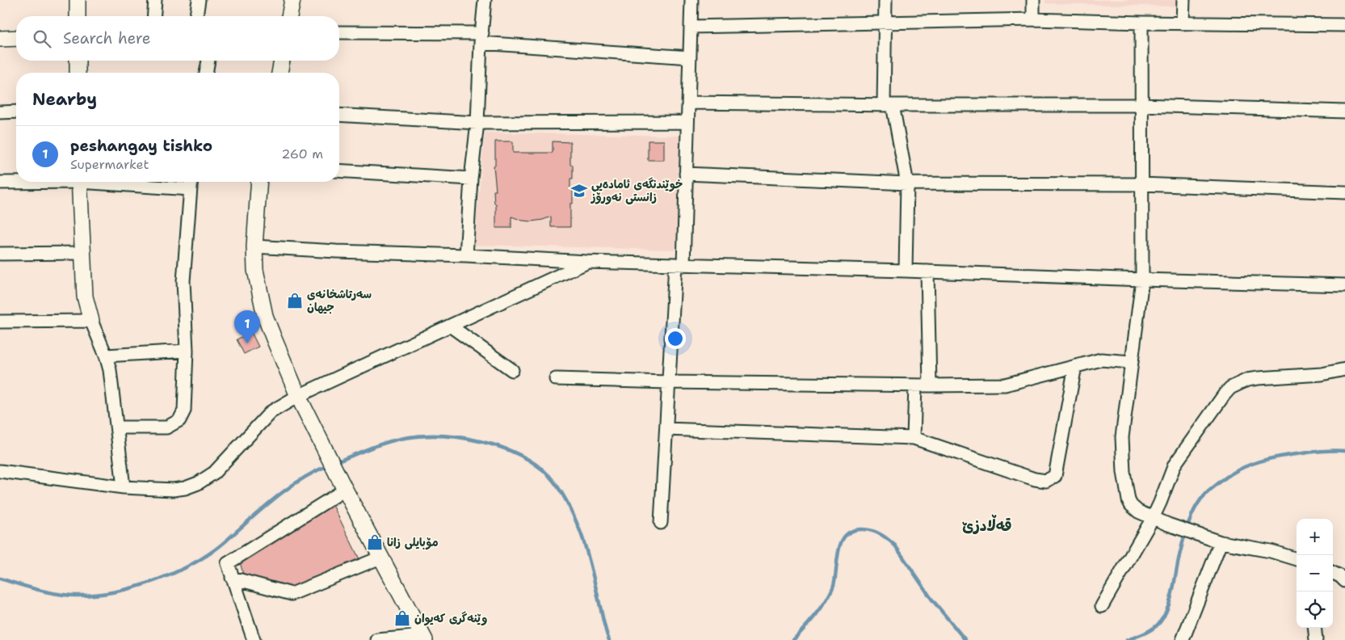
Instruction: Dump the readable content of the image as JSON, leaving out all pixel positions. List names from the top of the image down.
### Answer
{
  "districts": ["قەڵادزێ"],
  "places": {
    "school or university": ["خوێندنگەی ئامادەیی زانستی نەورۆز"],
    "shop": ["سەرتاشخانەی جیهان", "مۆبایلی زانا", "وێنەگری کەیوان"]
  },
  "page": {
    "search": "Search here",
    "heading": "Nearby",
    "list": [
      {
        "mark": "1",
        "name": "peshangay tishko",
        "note": "Supermarket",
        "value": "260 m"
      }
    ],
    "pins": "1",
    "map_buttons": ["+", "−"]
  }
}
